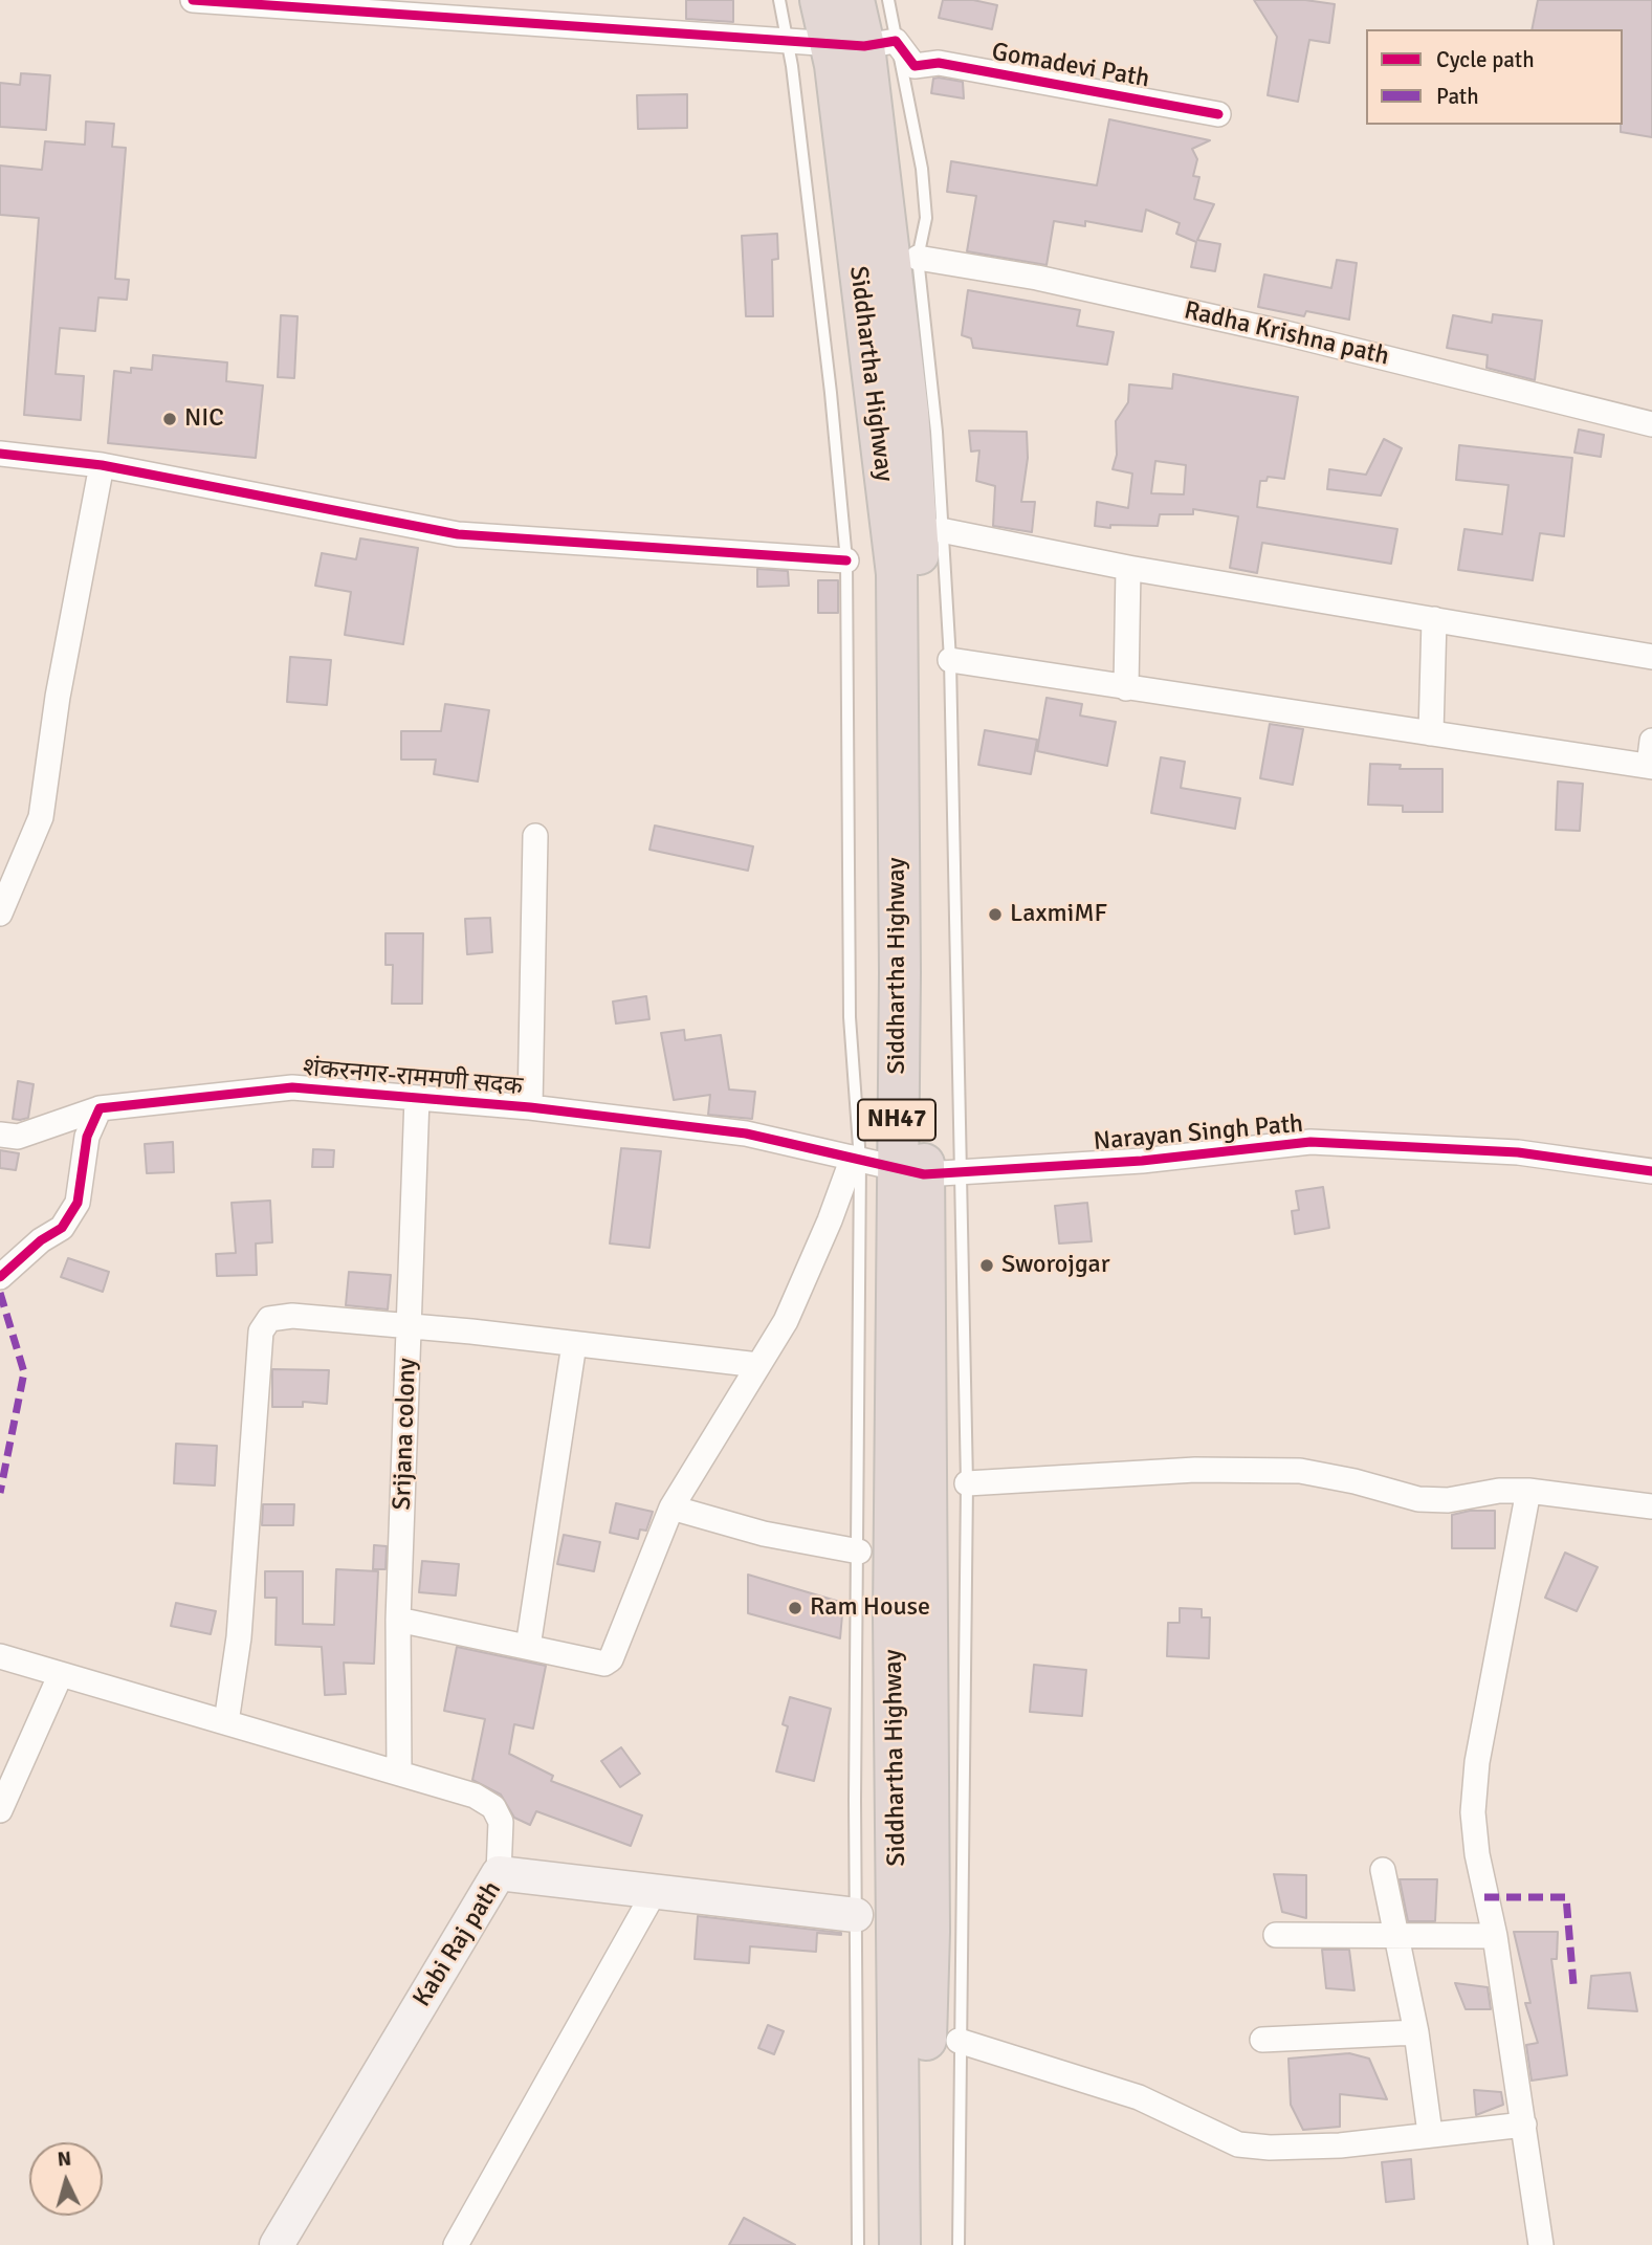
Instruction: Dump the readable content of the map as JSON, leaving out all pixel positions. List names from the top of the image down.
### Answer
{
  "streets": {
    "highway": ["Siddhartha Highway", "NH47"],
    "street": [
      "Gomadevi Path",
      "Radha Krishna path",
      "शंकरनगर-राममणी सदक",
      "Narayan Singh Path",
      "Srijana colony",
      "Kabi Raj path"
    ]
  },
  "crossings": [
    ["Gomadevi Path", "Siddhartha Highway"],
    ["Siddhartha Highway", "शंकरनगर-राममणी सदक"],
    ["Siddhartha Highway", "Narayan Singh Path"],
    ["शंकरनगर-राममणी सदक", "Narayan Singh Path"],
    ["शंकरनगर-राममणी सदक", "Srijana colony"]
  ],
  "places": [
    "NIC",
    "LaxmiMF",
    "Sworojgar",
    "Ram House"
  ],
  "legend": ["Cycle path", "Path"],
  "north": "top"
}
